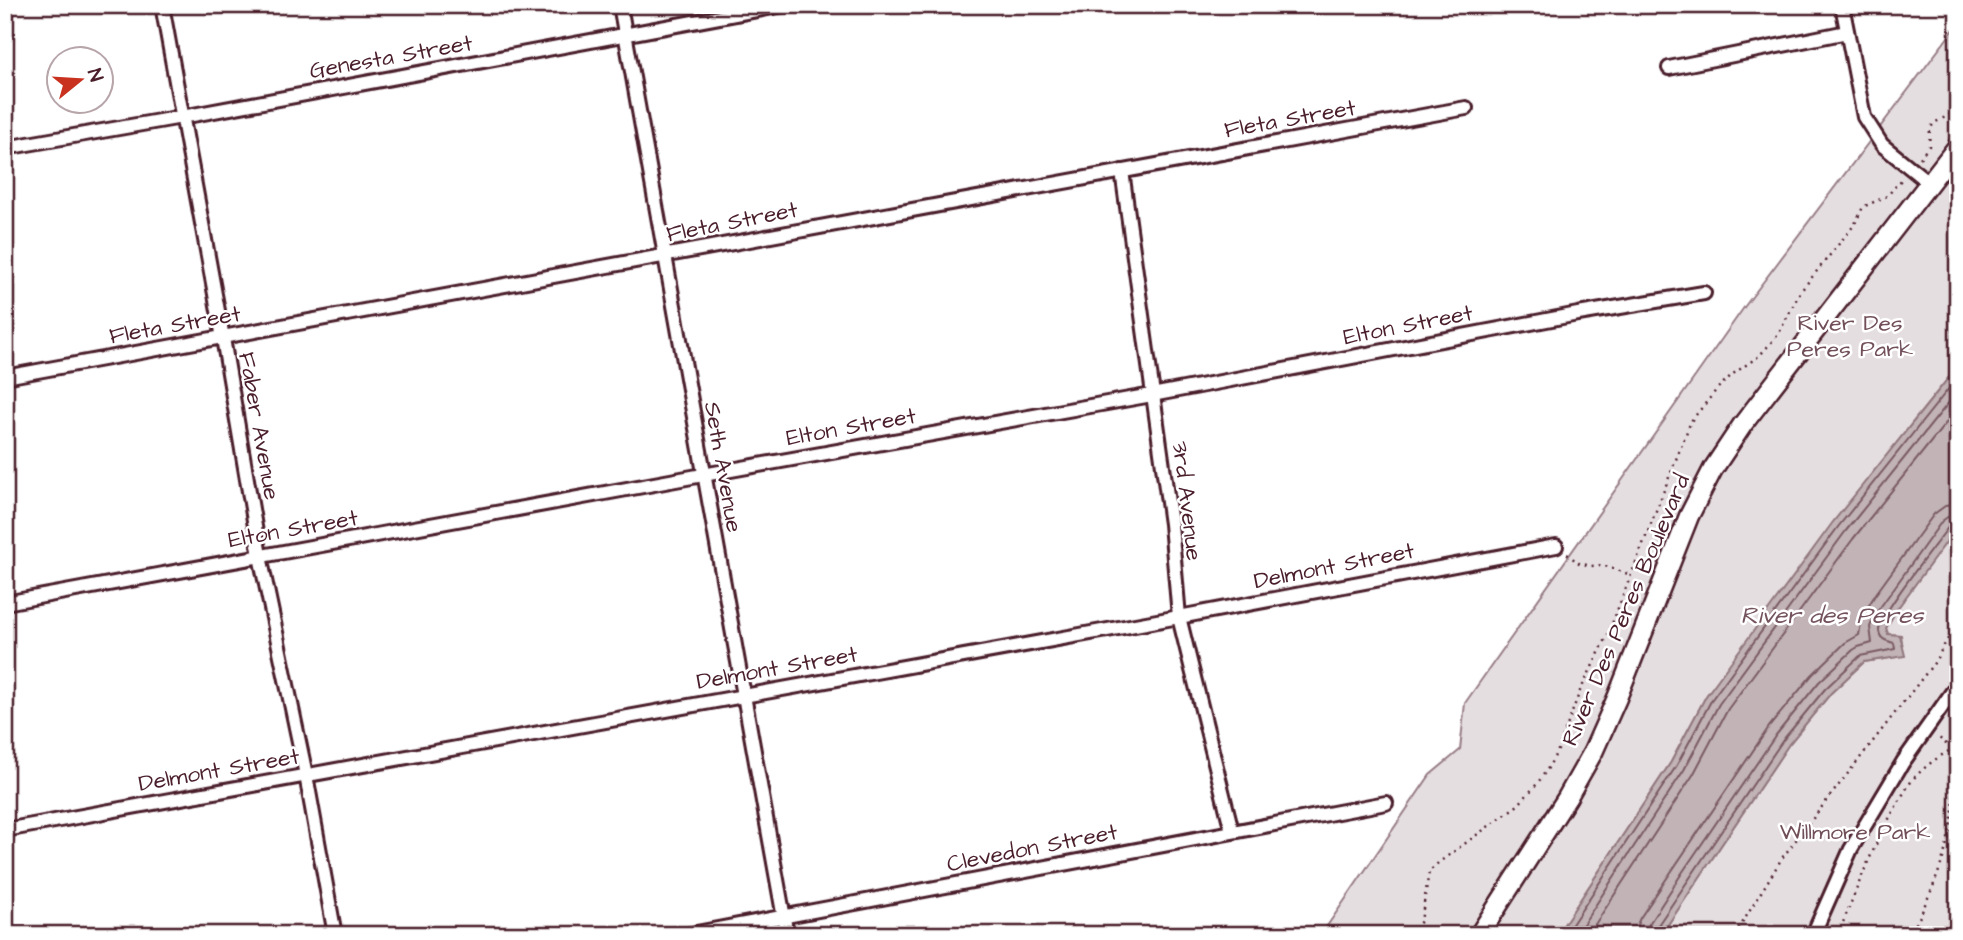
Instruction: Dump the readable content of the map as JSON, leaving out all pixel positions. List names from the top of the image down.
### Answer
{
  "streets": {
    "main road": ["River Des Peres Boulevard"],
    "street": [
      "Genesta Street",
      "Fleta Street",
      "Elton Street",
      "Faber Avenue",
      "Seth Avenue",
      "3rd Avenue",
      "Delmont Street",
      "Clevedon Street"
    ]
  },
  "crossings": [
    ["Genesta Street", "Faber Avenue"],
    ["Genesta Street", "Seth Avenue"],
    ["Fleta Street", "Faber Avenue"],
    ["Fleta Street", "Seth Avenue"],
    ["Fleta Street", "3rd Avenue"],
    ["Elton Street", "Faber Avenue"],
    ["Elton Street", "Seth Avenue"],
    ["Elton Street", "3rd Avenue"],
    ["Faber Avenue", "Delmont Street"],
    ["Seth Avenue", "Delmont Street"],
    ["Seth Avenue", "Clevedon Street"],
    ["3rd Avenue", "Delmont Street"],
    ["3rd Avenue", "Clevedon Street"]
  ],
  "water": ["River des Peres"],
  "parks": ["River Des Peres Park", "Willmore Park"],
  "north": "right"
}
